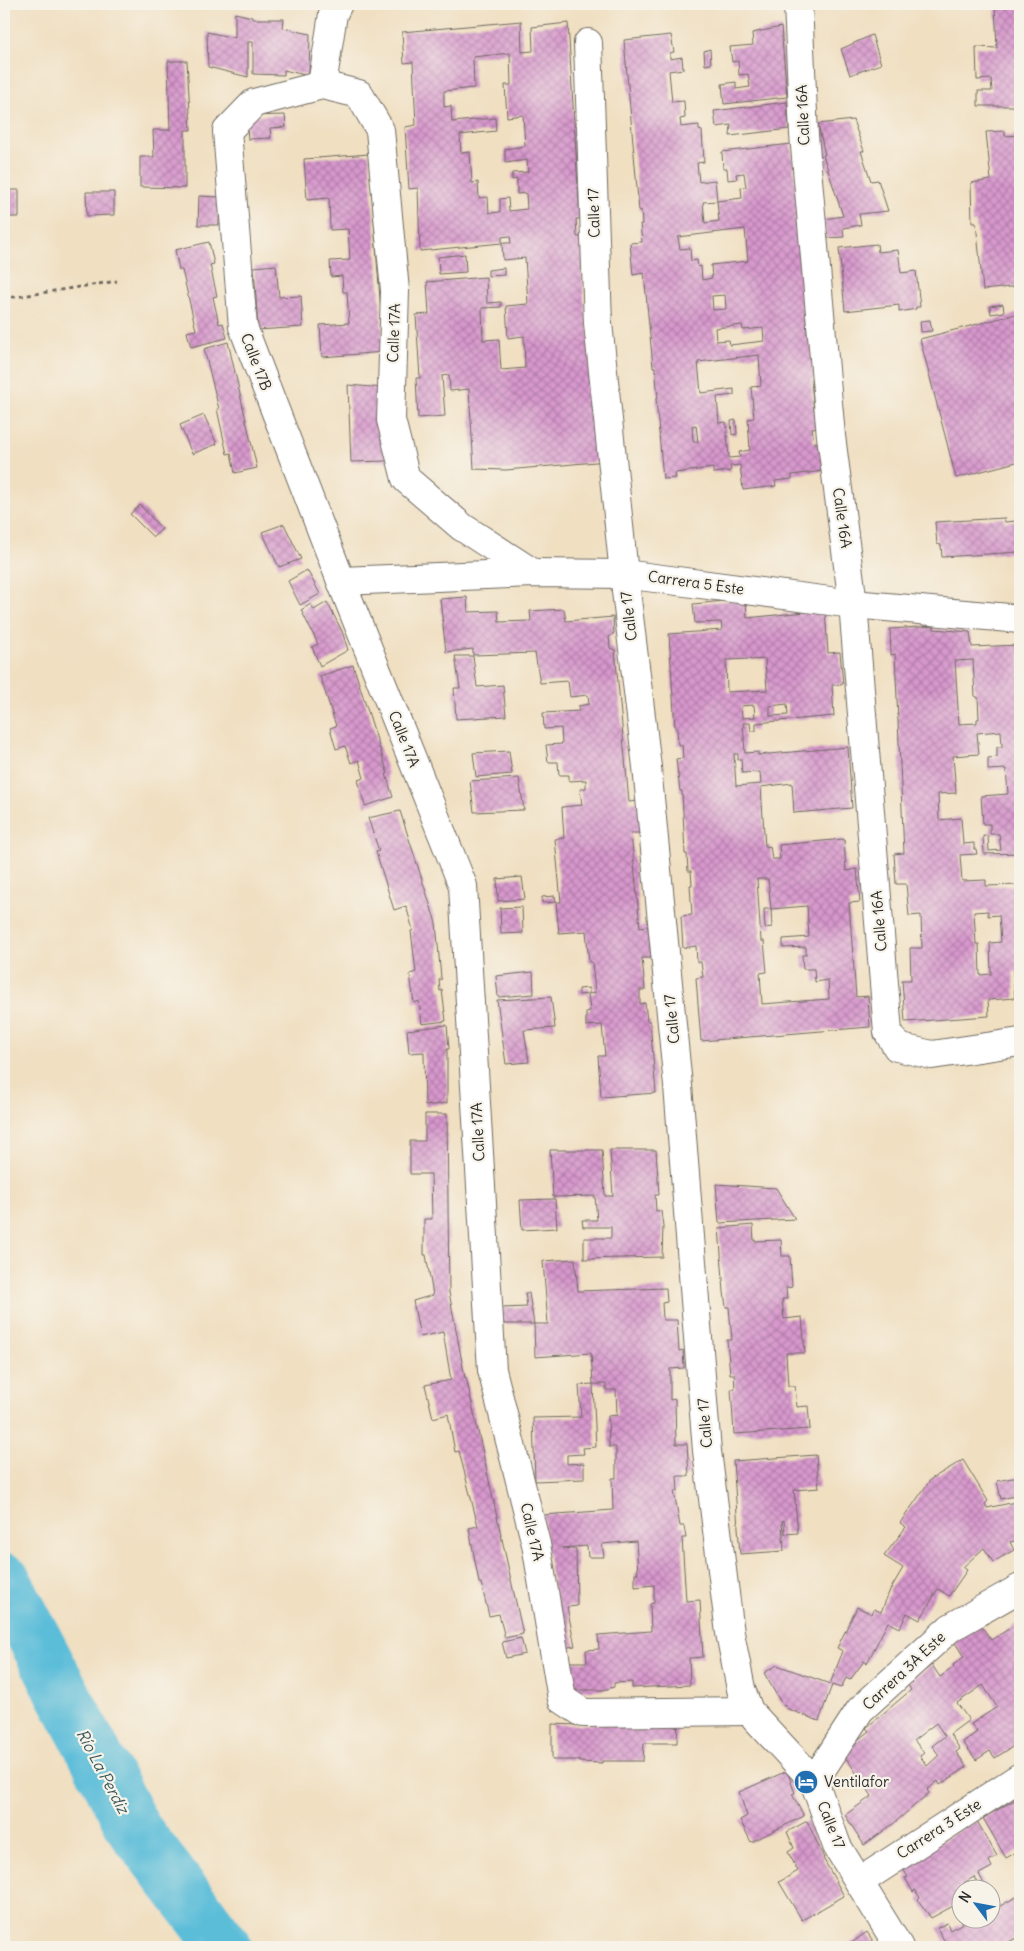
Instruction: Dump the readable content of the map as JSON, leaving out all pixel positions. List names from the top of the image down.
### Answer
{
  "streets": {
    "street": [
      "Calle 16A",
      "Calle 17",
      "Calle 17A",
      "Calle 17B",
      "Carrera 5 Este",
      "Carrera 3A Este",
      "Carrera 3 Este"
    ]
  },
  "crossings": [
    ["Calle 16A", "Carrera 5 Este"],
    ["Calle 17", "Calle 17A"],
    ["Calle 17", "Carrera 5 Este"],
    ["Calle 17", "Carrera 3A Este"],
    ["Calle 17", "Carrera 3 Este"],
    ["Calle 17A", "Calle 17B"],
    ["Calle 17A", "Carrera 5 Este"],
    ["Calle 17B", "Carrera 5 Este"]
  ],
  "water": ["Río La Perdiz"],
  "places": {
    "hotel": ["Ventilafor"]
  },
  "north": "top left"
}
